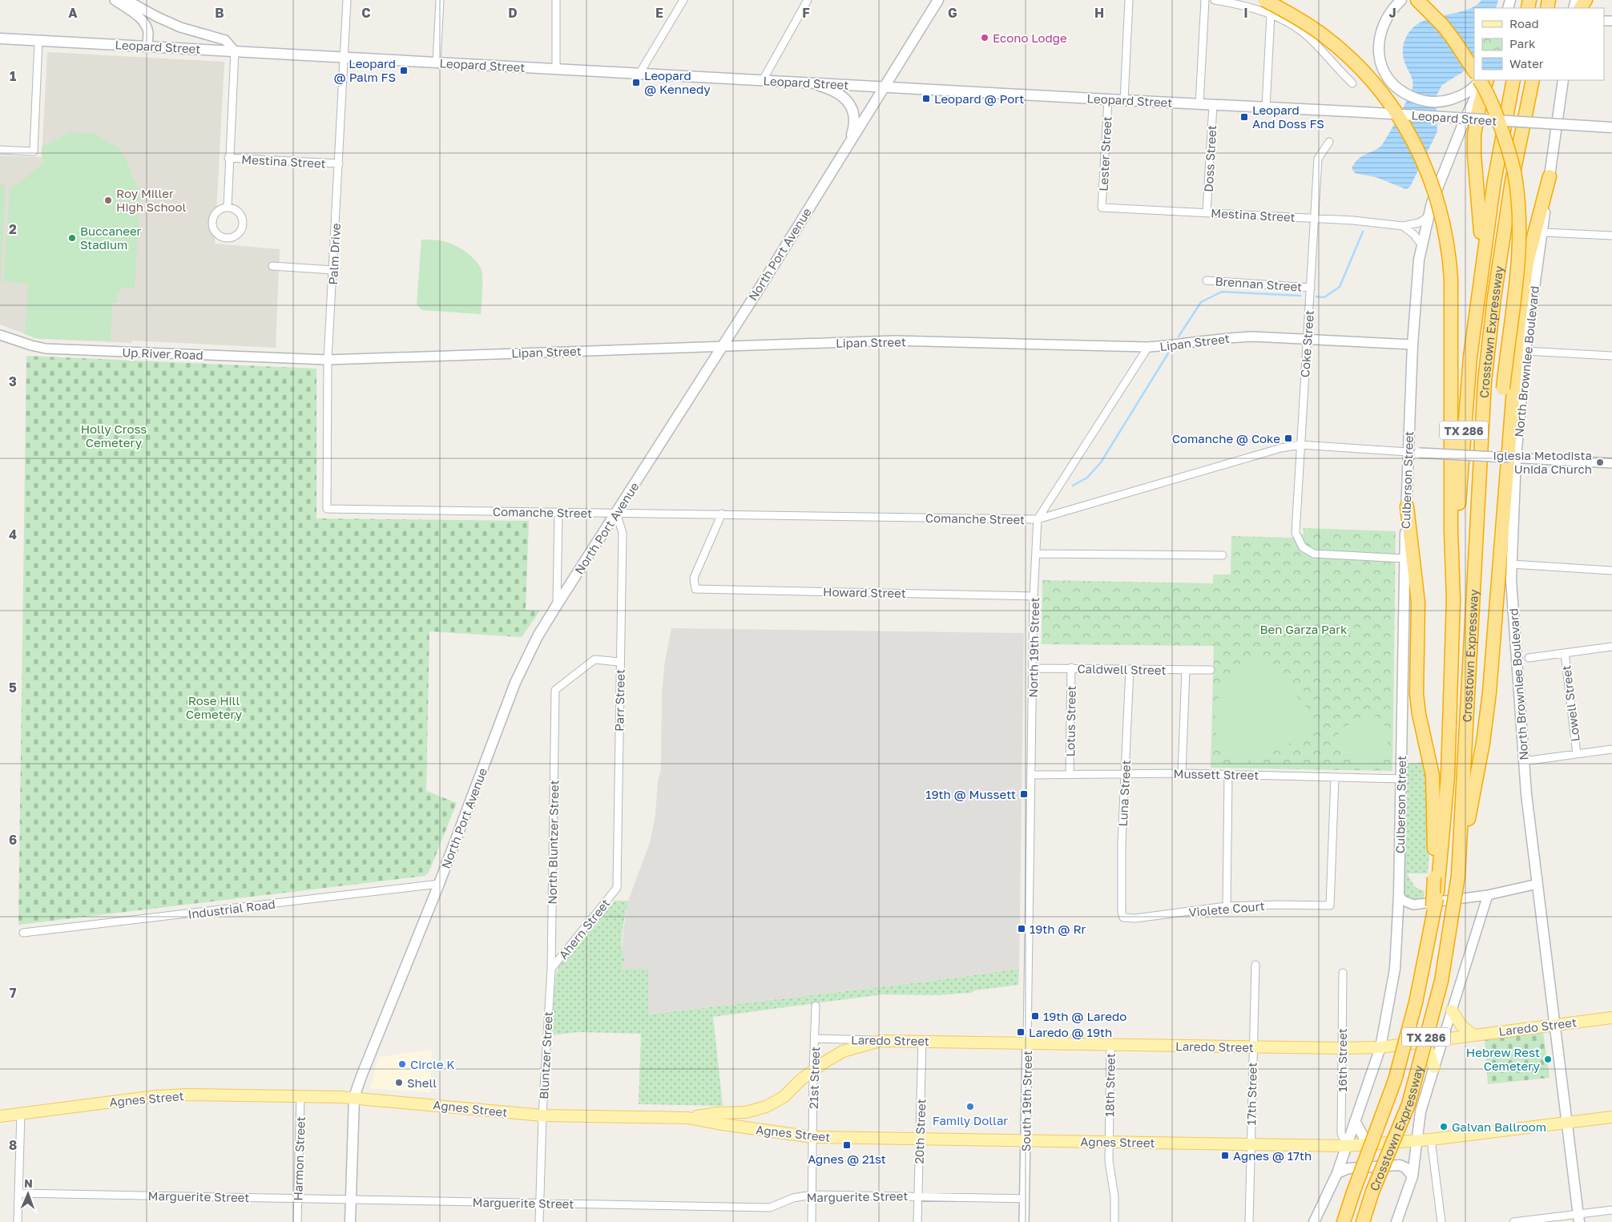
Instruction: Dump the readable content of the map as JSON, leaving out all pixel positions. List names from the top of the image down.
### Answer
{
  "streets": {
    "highway": ["Crosstown Expressway", "TX 286"],
    "main road": [
      "Leopard Street",
      "North Port Avenue",
      "North Brownlee Boulevard",
      "Culberson Street",
      "Laredo Street",
      "Agnes Street"
    ],
    "street": [
      "Lester Street",
      "Doss Street",
      "Mestina Street",
      "Palm Drive",
      "Brennan Street",
      "Lipan Street",
      "Coke Street",
      "Up River Road",
      "Comanche Street",
      "Howard Street",
      "North 19th Street",
      "Caldwell Street",
      "Parr Street",
      "Lowell Street",
      "Lotus Street",
      "Mussett Street",
      "Luna Street",
      "North Bluntzer Street",
      "Industrial Road",
      "Violete Court",
      "Ahern Street",
      "Bluntzer Street",
      "16th Street",
      "21st Street",
      "18th Street",
      "17th Street",
      "South 19th Street",
      "20th Street",
      "Harmon Street",
      "Marguerite Street"
    ]
  },
  "crossings": [
    ["Leopard Street", "Lester Street"],
    ["Leopard Street", "Doss Street"],
    ["Leopard Street", "Palm Drive"],
    ["Leopard Street", "North Port Avenue"],
    ["Lester Street", "Mestina Street"],
    ["Doss Street", "Mestina Street"],
    ["Mestina Street", "Palm Drive"],
    ["Mestina Street", "Coke Street"],
    ["Mestina Street", "Culberson Street"],
    ["Palm Drive", "Lipan Street"],
    ["Palm Drive", "Up River Road"],
    ["Palm Drive", "Comanche Street"],
    ["North Port Avenue", "Lipan Street"],
    ["North Port Avenue", "Comanche Street"],
    ["North Port Avenue", "Parr Street"],
    ["North Port Avenue", "Industrial Road"],
    ["North Port Avenue", "Agnes Street"],
    ["North Port Avenue", "Marguerite Street"],
    ["Brennan Street", "Coke Street"],
    ["Crosstown Expressway", "TX 286"],
    ["Crosstown Expressway", "Laredo Street"],
    ["Crosstown Expressway", "Agnes Street"],
    ["Lipan Street", "Coke Street"],
    ["Lipan Street", "Up River Road"],
    ["Lipan Street", "Culberson Street"],
    ["Coke Street", "Culberson Street"],
    ["Coke Street", "Comanche Street"],
    ["North Brownlee Boulevard", "Comanche Street"],
    ["North Brownlee Boulevard", "Laredo Street"],
    ["North Brownlee Boulevard", "Agnes Street"],
    ["Culberson Street", "Comanche Street"],
    ["Culberson Street", "Mussett Street"],
    ["Comanche Street", "Howard Street"],
    ["Comanche Street", "North 19th Street"],
    ["Comanche Street", "Parr Street"],
    ["Howard Street", "North 19th Street"],
    ["North 19th Street", "Caldwell Street"],
    ["North 19th Street", "Mussett Street"],
    ["North 19th Street", "South 19th Street"],
    ["Caldwell Street", "Lotus Street"],
    ["Caldwell Street", "Luna Street"],
    ["Parr Street", "North Bluntzer Street"],
    ["Parr Street", "Ahern Street"],
    ["Lotus Street", "Mussett Street"],
    ["Mussett Street", "Luna Street"],
    ["Mussett Street", "Violete Court"],
    ["Luna Street", "Violete Court"],
    ["North Bluntzer Street", "Ahern Street"],
    ["North Bluntzer Street", "Bluntzer Street"],
    ["Laredo Street", "16th Street"],
    ["Laredo Street", "21st Street"],
    ["Laredo Street", "18th Street"],
    ["Laredo Street", "17th Street"],
    ["Laredo Street", "South 19th Street"],
    ["Laredo Street", "20th Street"],
    ["Bluntzer Street", "Agnes Street"],
    ["Bluntzer Street", "Marguerite Street"],
    ["16th Street", "Agnes Street"],
    ["21st Street", "Agnes Street"],
    ["21st Street", "Marguerite Street"],
    ["18th Street", "Agnes Street"],
    ["17th Street", "Agnes Street"],
    ["Agnes Street", "South 19th Street"],
    ["Agnes Street", "20th Street"],
    ["Agnes Street", "Harmon Street"],
    ["South 19th Street", "Marguerite Street"],
    ["20th Street", "Marguerite Street"],
    ["Harmon Street", "Marguerite Street"]
  ],
  "parks": ["Holly Cross Cemetery", "Ben Garza Park", "Rose Hill Cemetery"],
  "places": {
    "other": [
      "Econo Lodge",
      "Roy Miller High School",
      "Buccaneer Stadium",
      "Iglesia Metodista Unida Church",
      "Hebrew Rest Cemetery",
      "Circle K",
      "Shell",
      "Family Dollar",
      "Galvan Ballroom"
    ],
    "transit": [
      "Leopard @ Palm FS",
      "Leopard @ Kennedy",
      "Leopard @ Port",
      "Leopard And Doss FS",
      "Comanche @ Coke",
      "19th @ Mussett",
      "19th @ Rr",
      "19th @ Laredo",
      "Laredo @ 19th",
      "Agnes @ 21st",
      "Agnes @ 17th"
    ]
  },
  "legend": ["Road", "Park", "Water"],
  "north": "top",
  "grid": {
    "columns": [
      "A",
      "B",
      "C",
      "D",
      "E",
      "F",
      "G",
      "H",
      "I",
      "J"
    ],
    "rows": [
      "1",
      "2",
      "3",
      "4",
      "5",
      "6",
      "7",
      "8"
    ]
  }
}
